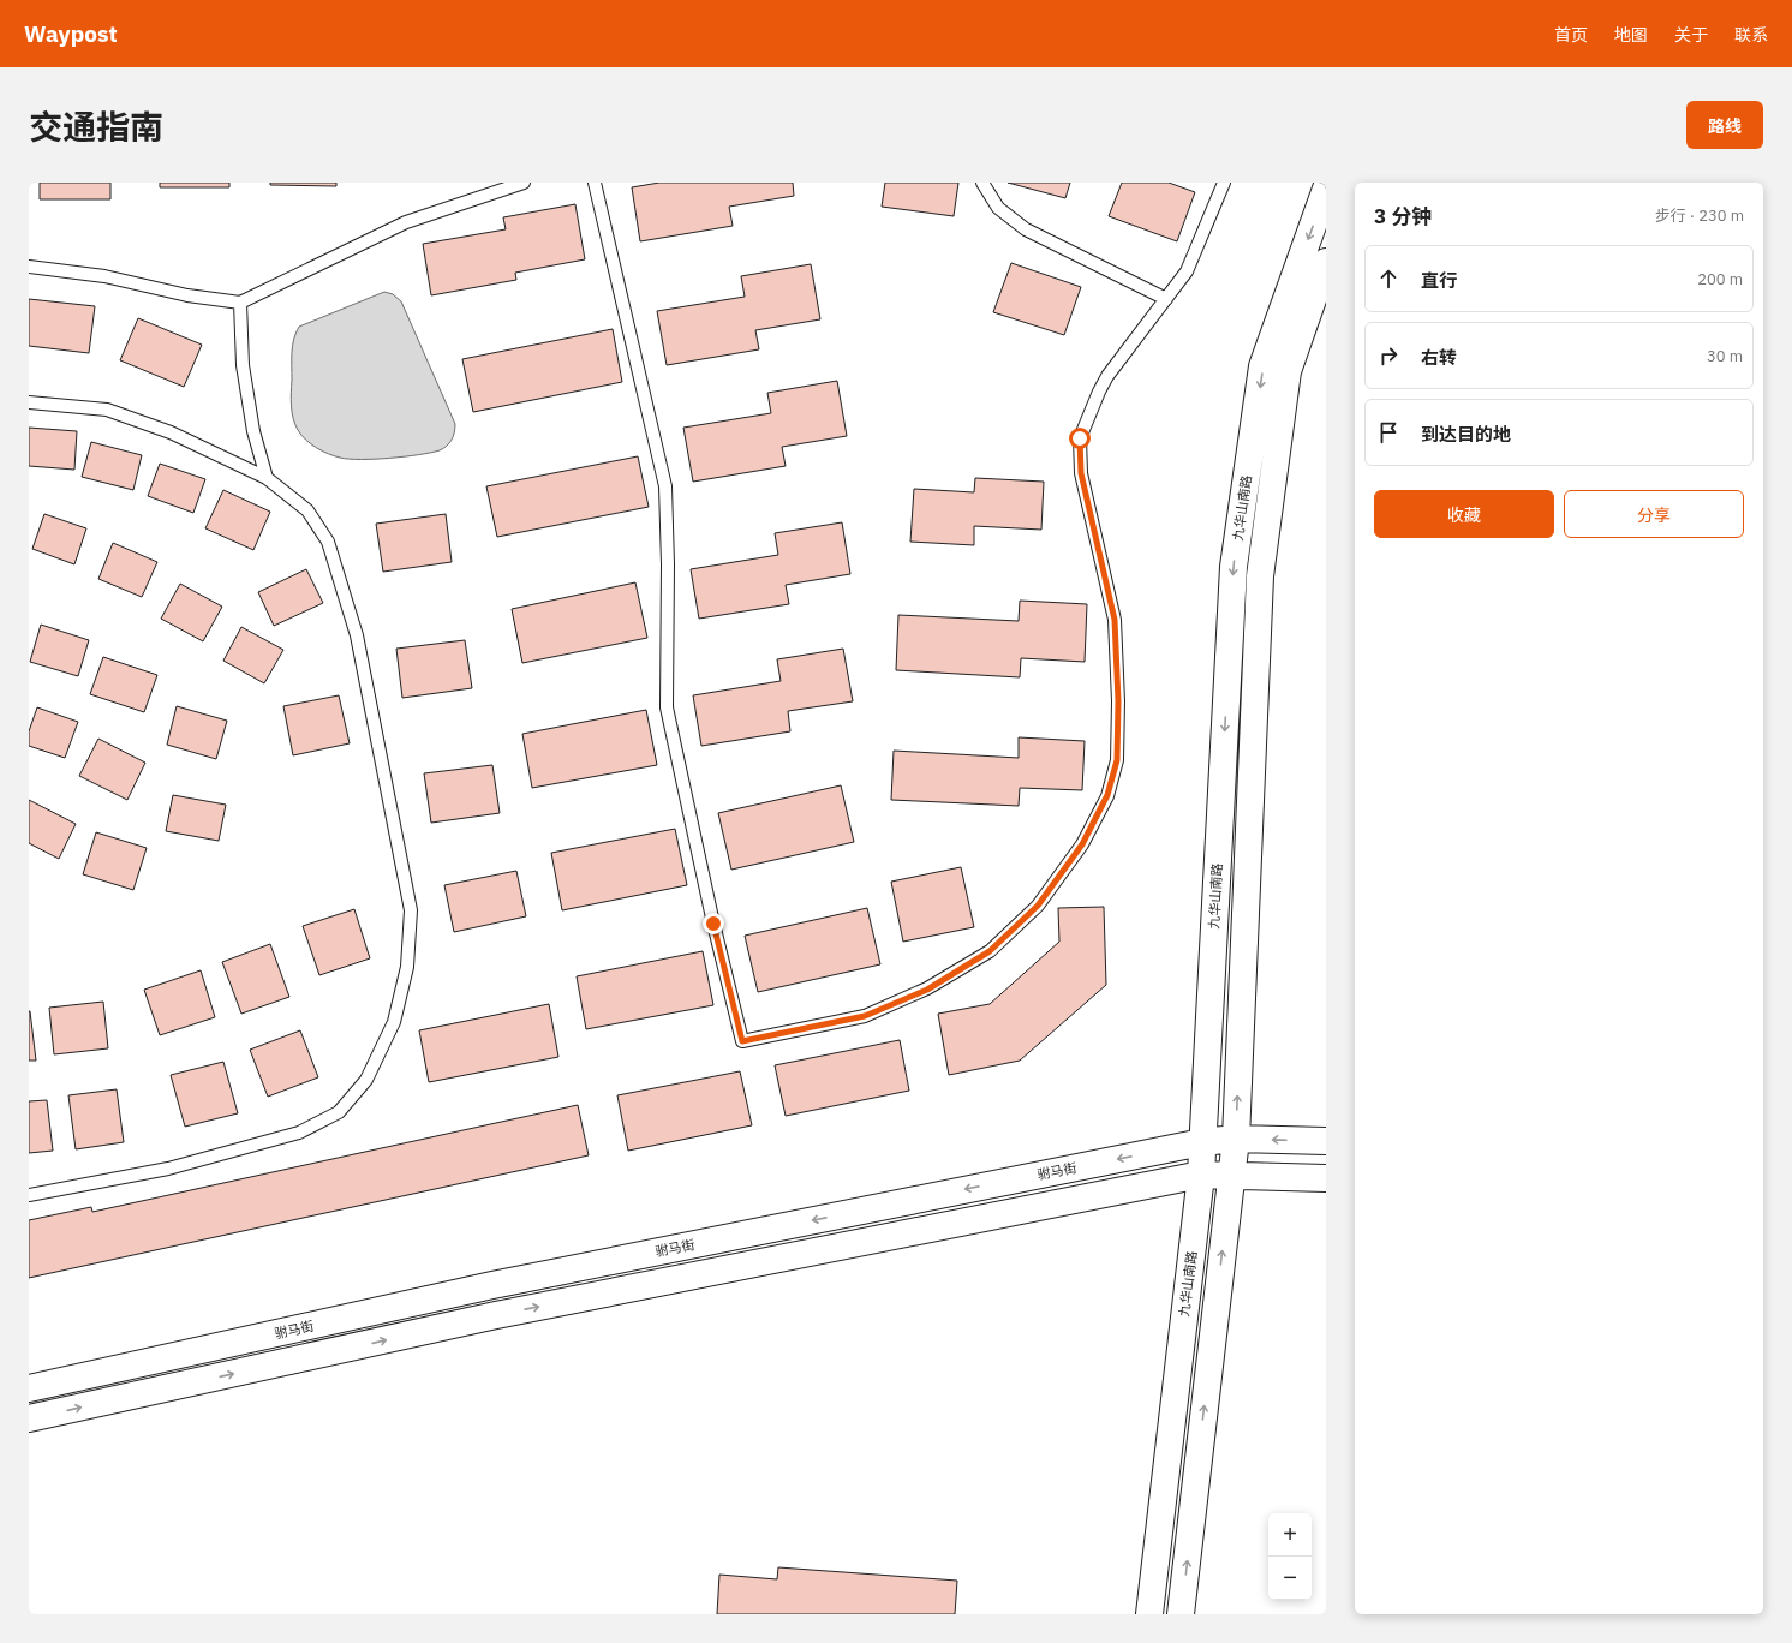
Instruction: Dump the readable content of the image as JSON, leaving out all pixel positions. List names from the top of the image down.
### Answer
{
  "streets": {
    "main road": ["九华山南路", "驸马街"]
  },
  "crossings": [
    ["九华山南路", "驸马街"]
  ],
  "page": {
    "header": "Waypost",
    "nav": [
      "首页",
      "地图",
      "关于",
      "联系"
    ],
    "title": "交通指南",
    "buttons": [
      "路线",
      ["收藏", "分享"]
    ],
    "heading": ["3 分钟", "步行 · 230 m"],
    "list": [
      ["直行", "200 m"],
      ["右转", "30 m"],
      "到达目的地"
    ],
    "map_buttons": ["+", "−"]
  }
}
